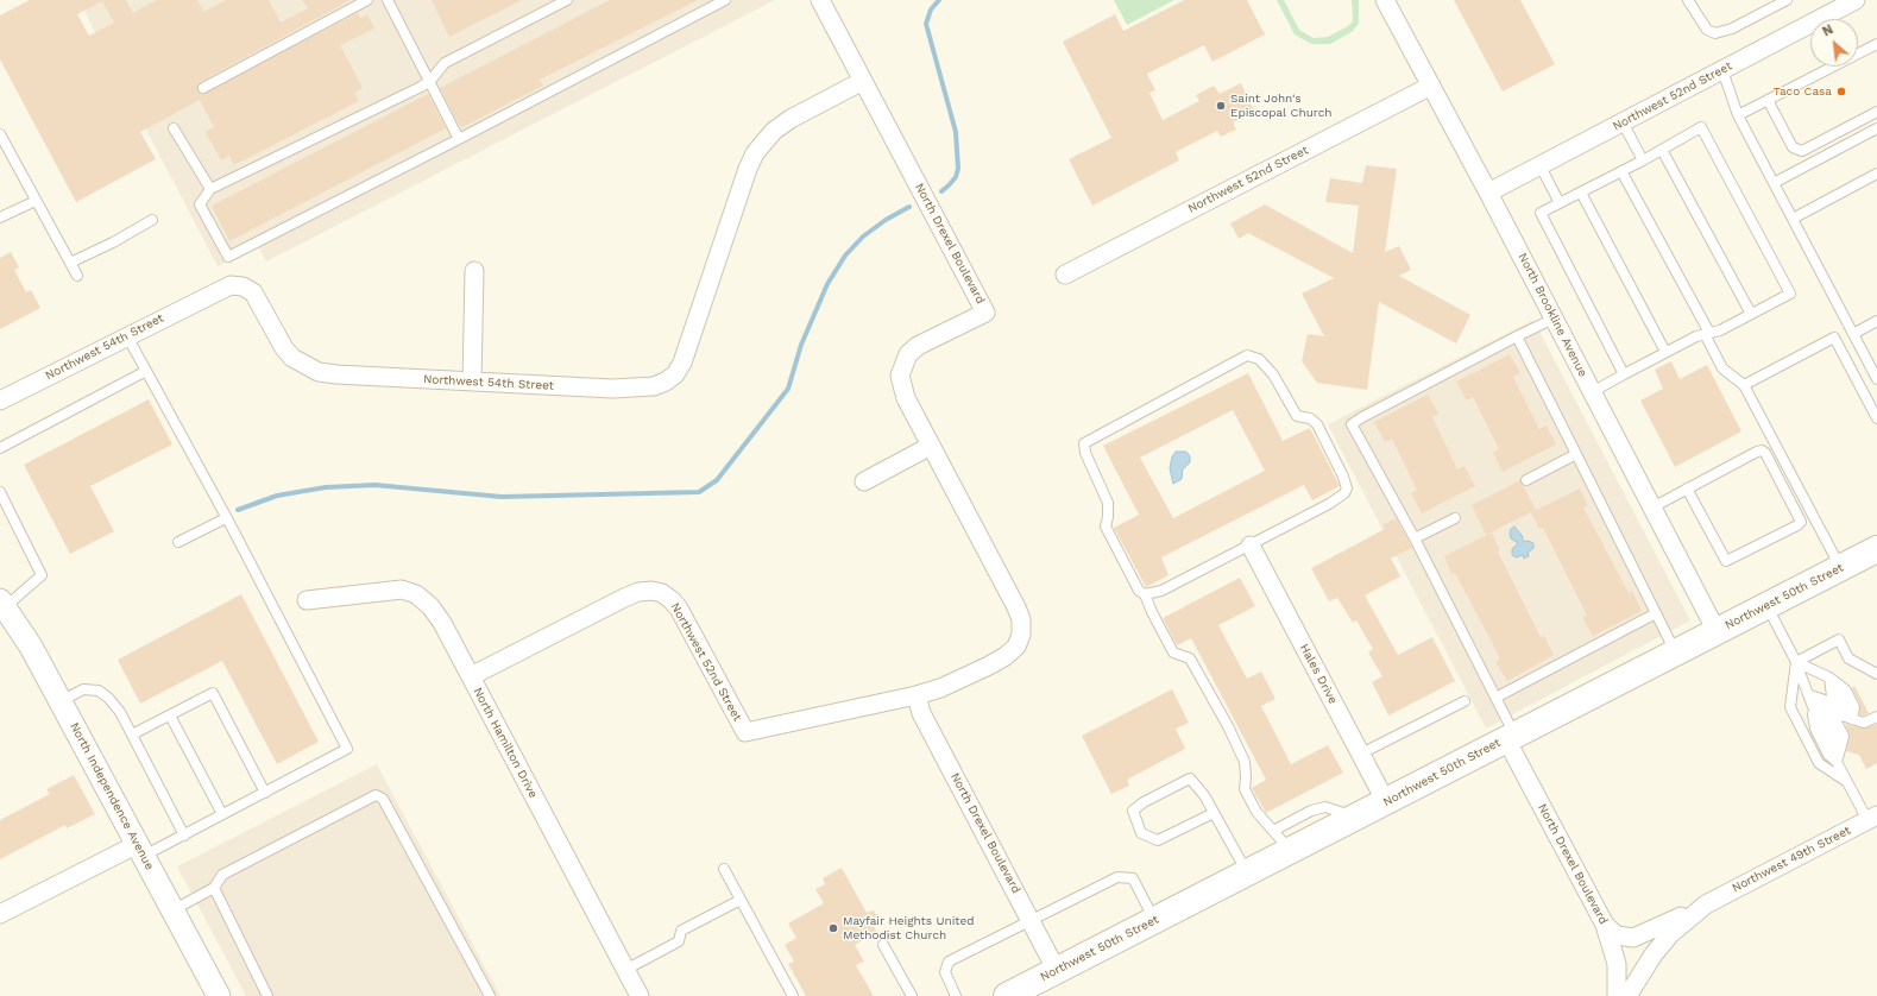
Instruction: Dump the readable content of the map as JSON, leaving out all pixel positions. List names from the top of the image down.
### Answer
{
  "streets": {
    "main road": ["Northwest 50th Street"],
    "street": [
      "Northwest 52nd Street",
      "North Drexel Boulevard",
      "North Brookline Avenue",
      "Northwest 54th Street",
      "Hales Drive",
      "North Hamilton Drive",
      "North Independence Avenue",
      "Northwest 49th Street"
    ]
  },
  "crossings": [
    ["Northwest 52nd Street", "North Drexel Boulevard"],
    ["Northwest 52nd Street", "North Brookline Avenue"],
    ["Northwest 52nd Street", "North Hamilton Drive"],
    ["North Drexel Boulevard", "Northwest 54th Street"],
    ["North Drexel Boulevard", "Northwest 50th Street"],
    ["North Drexel Boulevard", "Northwest 49th Street"],
    ["North Brookline Avenue", "Northwest 50th Street"],
    ["Northwest 50th Street", "Hales Drive"]
  ],
  "places": ["Taco Casa", "Saint John's Episcopal Church", "Mayfair Heights United Methodist Church"],
  "north": "top left"
}
